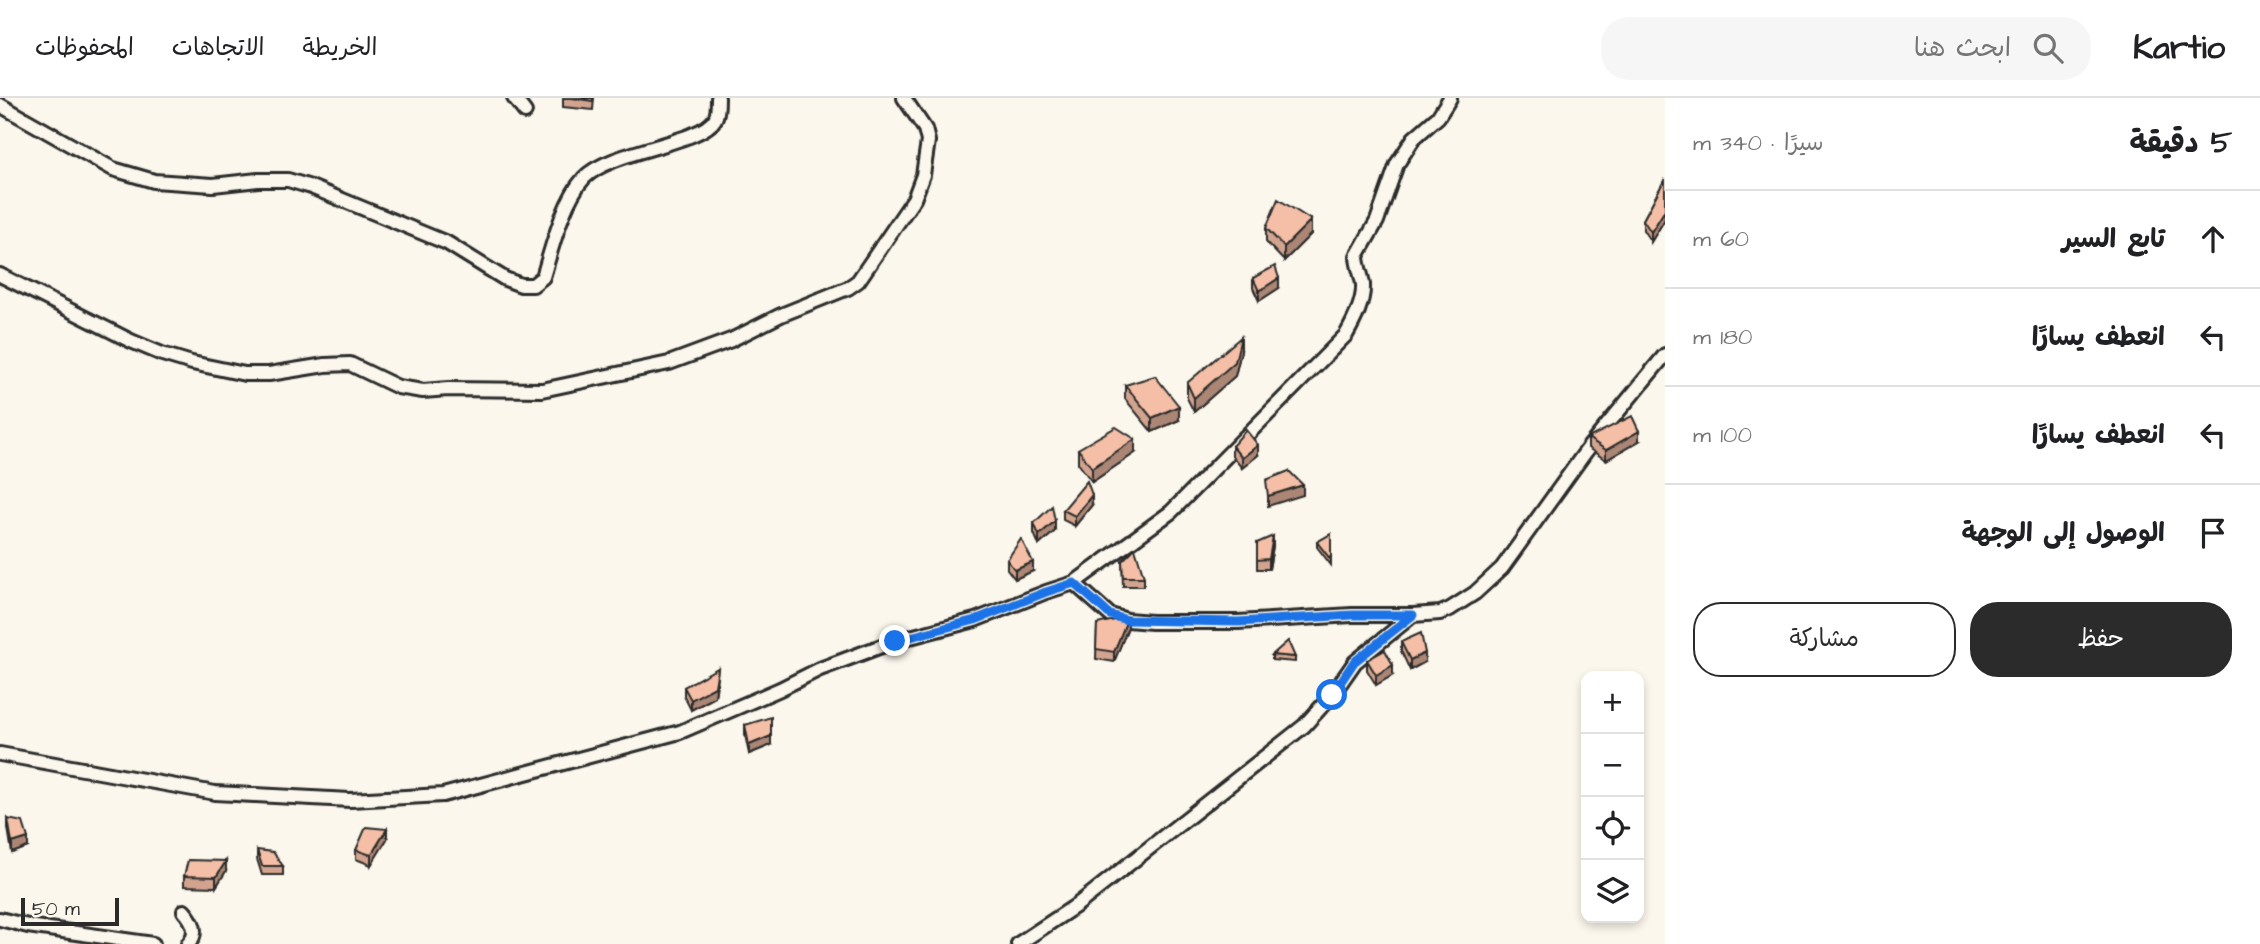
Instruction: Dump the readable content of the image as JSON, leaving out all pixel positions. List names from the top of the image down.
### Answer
{
  "scale_bar": "50 m",
  "page": {
    "header": "Kartio",
    "search": "ابحث هنا",
    "nav": ["الخريطة", "الاتجاهات", "المحفوظات"],
    "heading": ["5 دقيقة", "سيرًا · 340 m"],
    "list": [
      ["تابع السير", "60 m"],
      ["انعطف يسارًا", "180 m"],
      ["انعطف يسارًا", "100 m"],
      "الوصول إلى الوجهة"
    ],
    "buttons": ["حفظ", "مشاركة"],
    "map_buttons": ["+", "−"],
    "scale": "50 m"
  }
}
